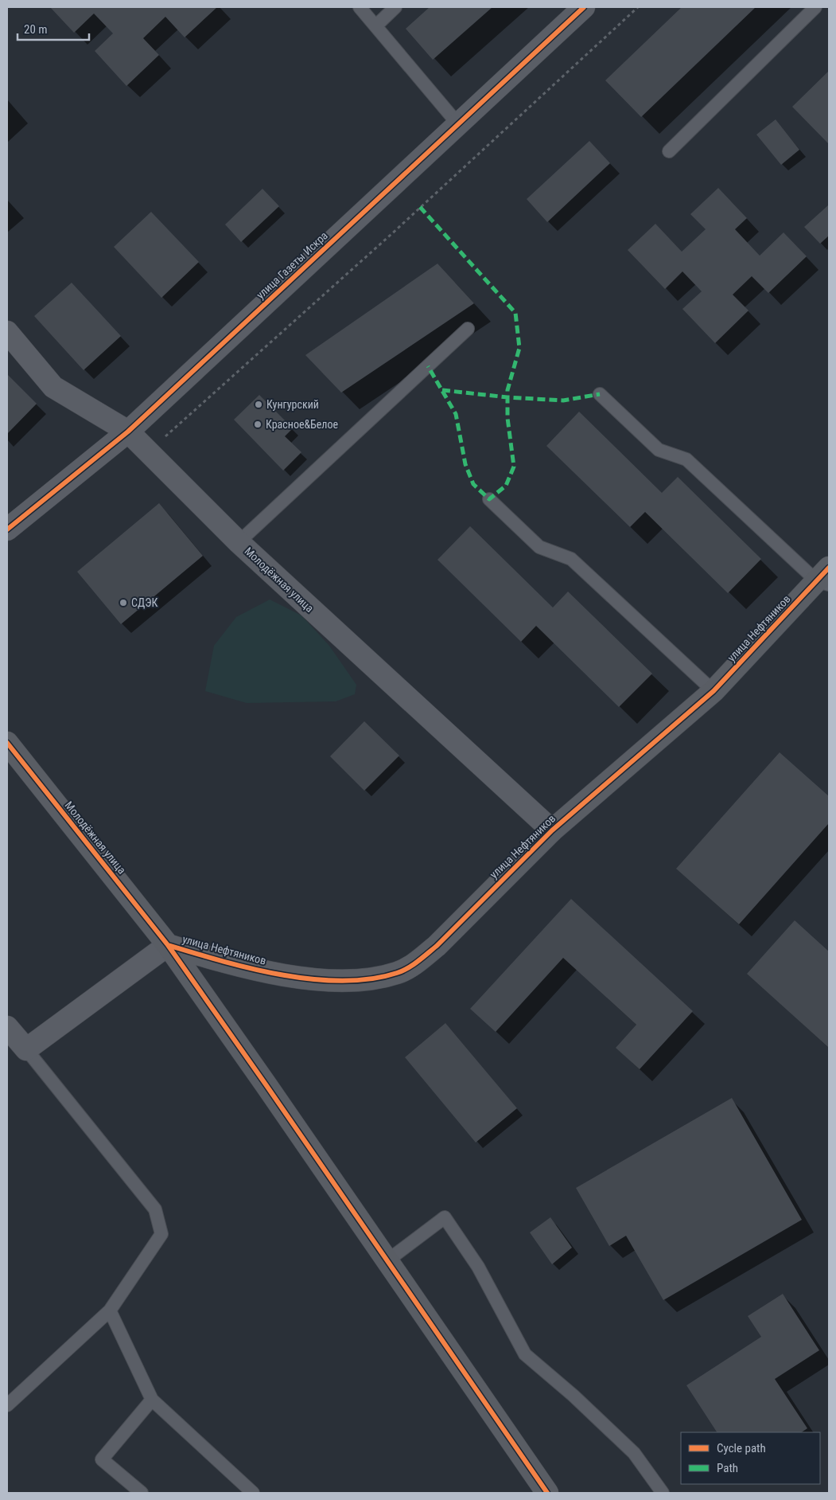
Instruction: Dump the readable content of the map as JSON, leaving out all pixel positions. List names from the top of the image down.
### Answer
{
  "streets": {
    "street": ["улица Газеты Искра", "Молодёжная улица", "улица Нефтяников"]
  },
  "crossings": [
    ["улица Газеты Искра", "Молодёжная улица"],
    ["Молодёжная улица", "улица Нефтяников"]
  ],
  "places": ["Кунгурский", "Красное&Белое", "СДЭК"],
  "legend": ["Cycle path", "Path"],
  "scale_bar": "20 m"
}
